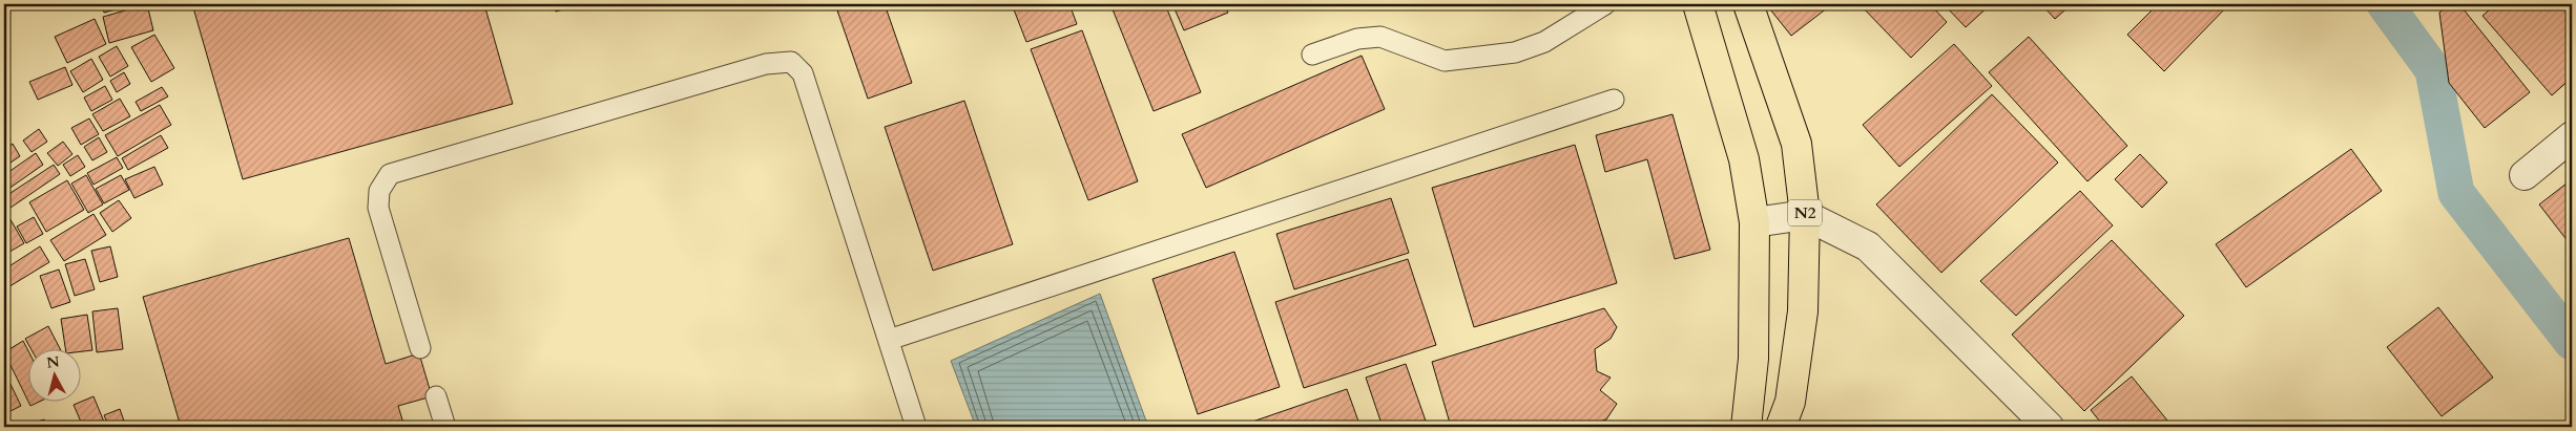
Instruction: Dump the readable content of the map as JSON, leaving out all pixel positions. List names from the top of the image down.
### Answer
{
  "streets": {
    "highway": ["N2"]
  },
  "north": "top"
}
